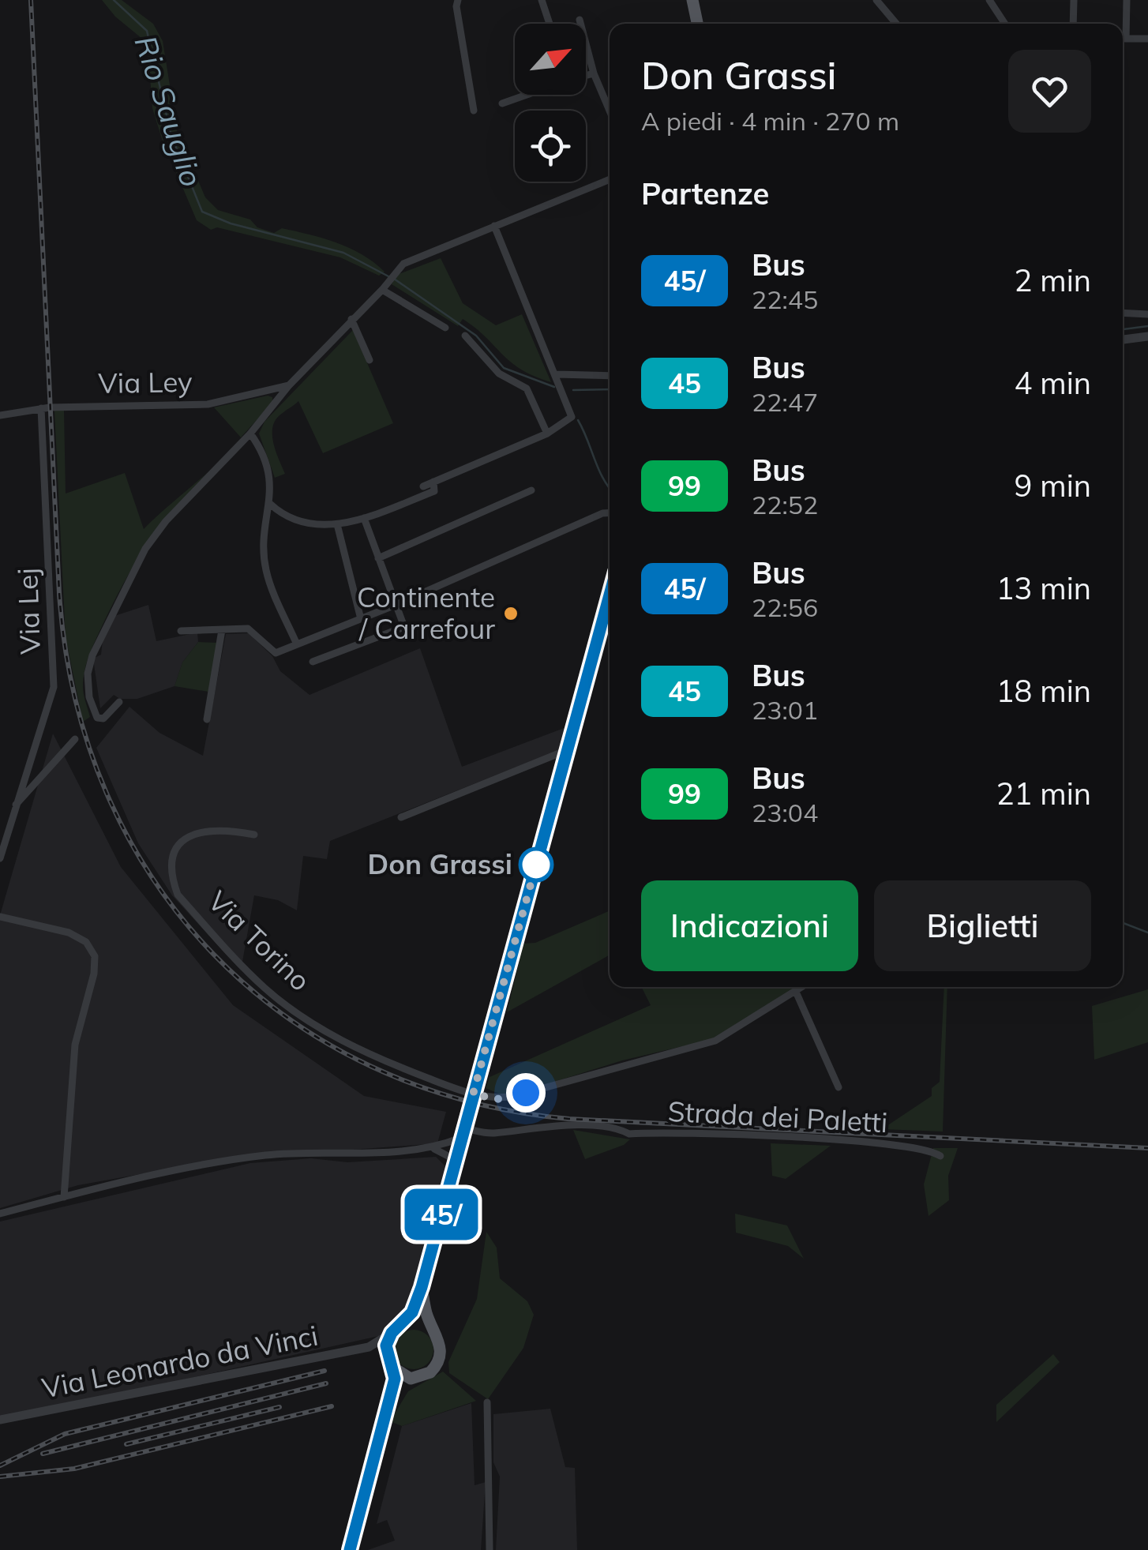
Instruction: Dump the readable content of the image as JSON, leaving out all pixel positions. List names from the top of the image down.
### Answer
{
  "streets": {
    "street": [
      "Via Ley",
      "Via Lej",
      "Via Torino",
      "Strada dei Paletti",
      "Via Leonardo da Vinci"
    ]
  },
  "crossings": [
    ["Via Ley", "Via Lej"]
  ],
  "water": ["Rio Sauglio"],
  "places": ["Continente / Carrefour", "Don Grassi"],
  "lines": ["bus line 45/"],
  "north": "top right",
  "page": {
    "on_map": "45/",
    "heading": [
      ["Don Grassi", "A piedi · 4 min · 270 m"],
      "Partenze"
    ],
    "list": [
      {
        "mark": "45/",
        "name": "Bus",
        "note": "22:45",
        "value": "2 min"
      },
      {
        "mark": "45",
        "name": "Bus",
        "note": "22:47",
        "value": "4 min"
      },
      {
        "mark": "99",
        "name": "Bus",
        "note": "22:52",
        "value": "9 min"
      },
      {
        "mark": "45/",
        "name": "Bus",
        "note": "22:56",
        "value": "13 min"
      },
      {
        "mark": "45",
        "name": "Bus",
        "note": "23:01",
        "value": "18 min"
      },
      {
        "mark": "99",
        "name": "Bus",
        "note": "23:04",
        "value": "21 min"
      }
    ],
    "buttons": ["Indicazioni", "Biglietti"]
  }
}
